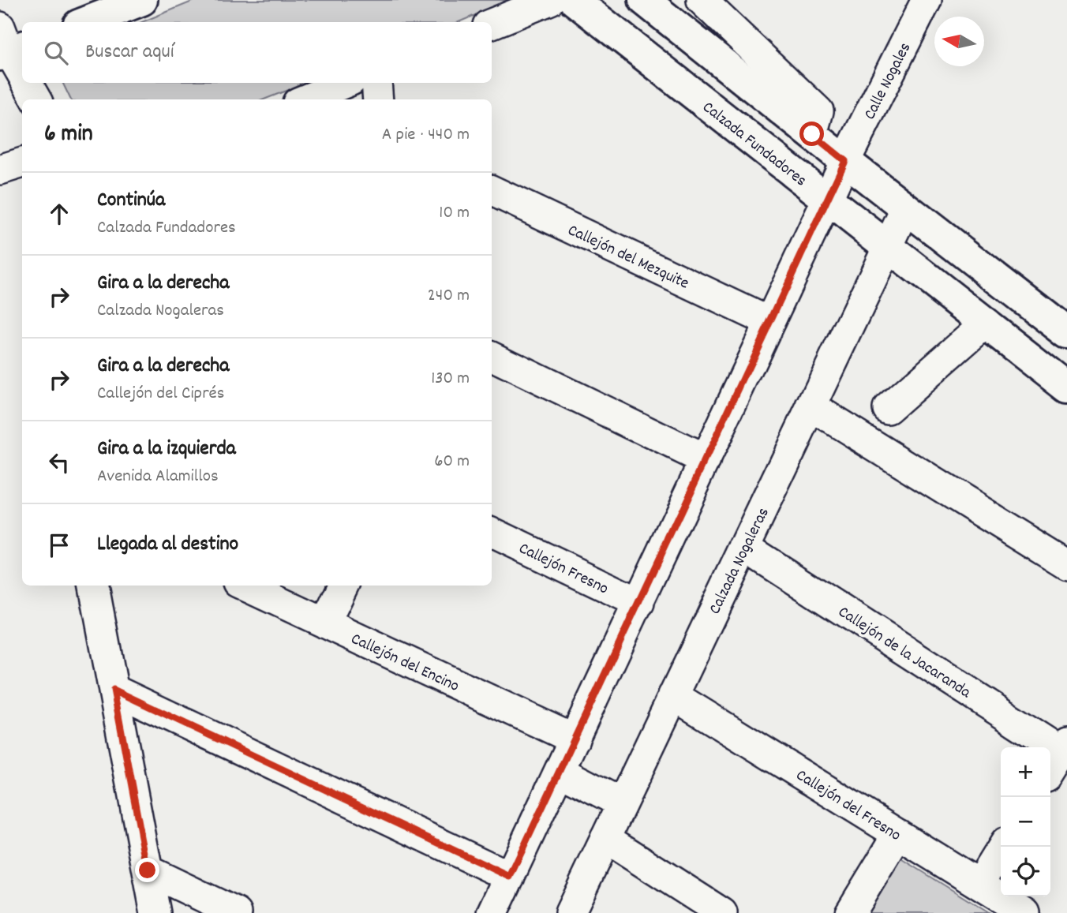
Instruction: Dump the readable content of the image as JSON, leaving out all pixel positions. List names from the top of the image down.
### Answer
{
  "streets": {
    "main road": ["Calzada Fundadores"],
    "street": [
      "Calle Nogales",
      "Callejón del Mezquite",
      "Calzada Nogaleras",
      "Callejón Fresno",
      "Callejón de la Jacaranda",
      "Callejón del Encino",
      "Callejón del Fresno"
    ]
  },
  "crossings": [
    ["Calzada Fundadores", "Calzada Nogaleras"],
    ["Calzada Nogaleras", "Callejón de la Jacaranda"],
    ["Calzada Nogaleras", "Callejón del Fresno"]
  ],
  "north": "left",
  "page": {
    "search": "Buscar aquí",
    "heading": ["6 min", "A pie · 440 m"],
    "list": [
      ["Continúa", "Calzada Fundadores", "10 m"],
      ["Gira a la derecha", "Calzada Nogaleras", "240 m"],
      ["Gira a la derecha", "Callejón del Ciprés", "130 m"],
      ["Gira a la izquierda", "Avenida Alamillos", "60 m"],
      "Llegada al destino"
    ],
    "map_buttons": ["+", "−"]
  }
}
